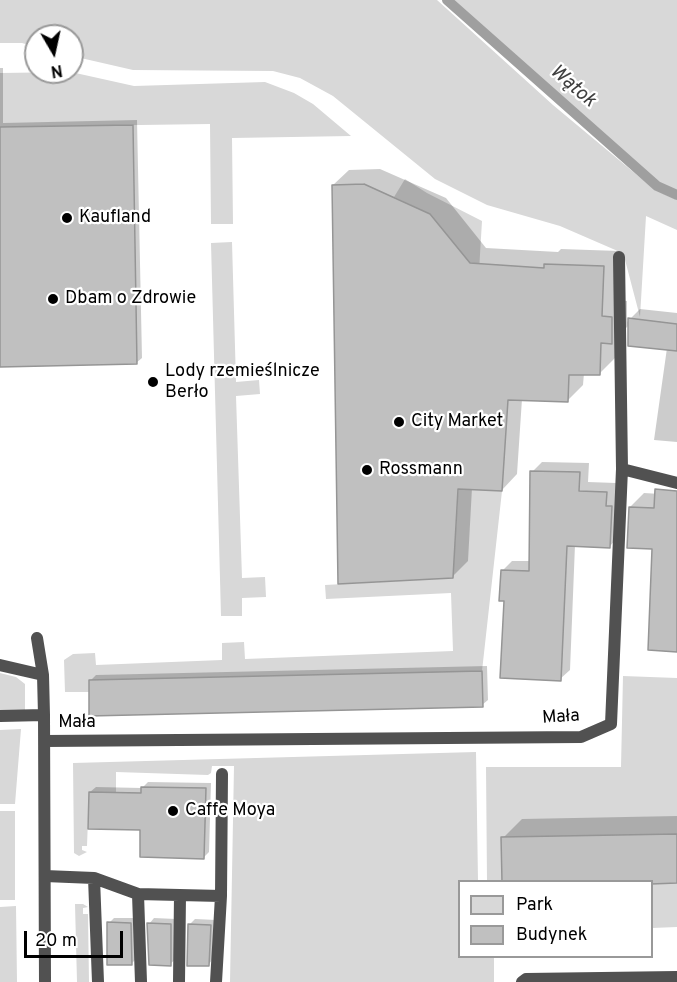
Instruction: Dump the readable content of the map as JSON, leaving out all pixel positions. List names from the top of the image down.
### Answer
{
  "streets": {
    "lane": ["Mała"]
  },
  "water": ["Wątok"],
  "places": [
    "Kaufland",
    "Dbam o Zdrowie",
    "Lody rzemieślnicze Berło",
    "City Market",
    "Rossmann",
    "Caffe Moya"
  ],
  "legend": ["Park", "Budynek"],
  "scale_bar": "20 m",
  "north": "bottom"
}
